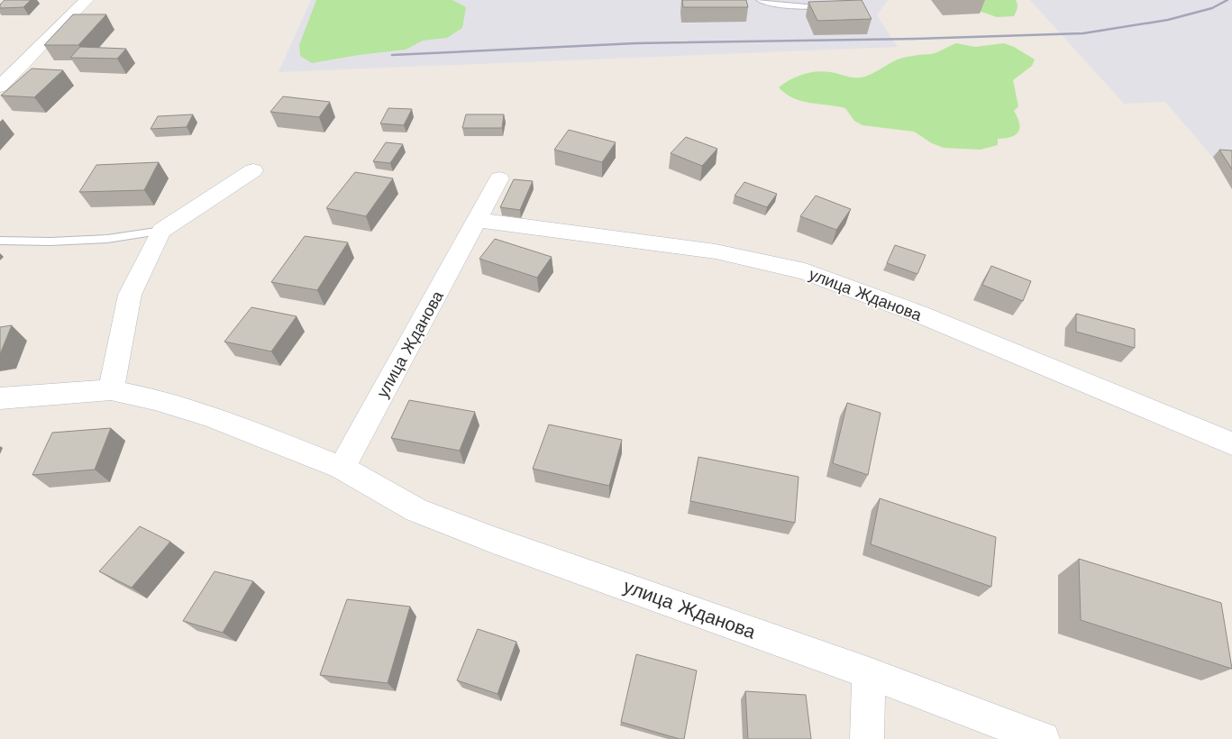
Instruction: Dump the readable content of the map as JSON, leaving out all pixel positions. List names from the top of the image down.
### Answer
{
  "streets": {
    "street": ["улица Жданова"]
  }
}
